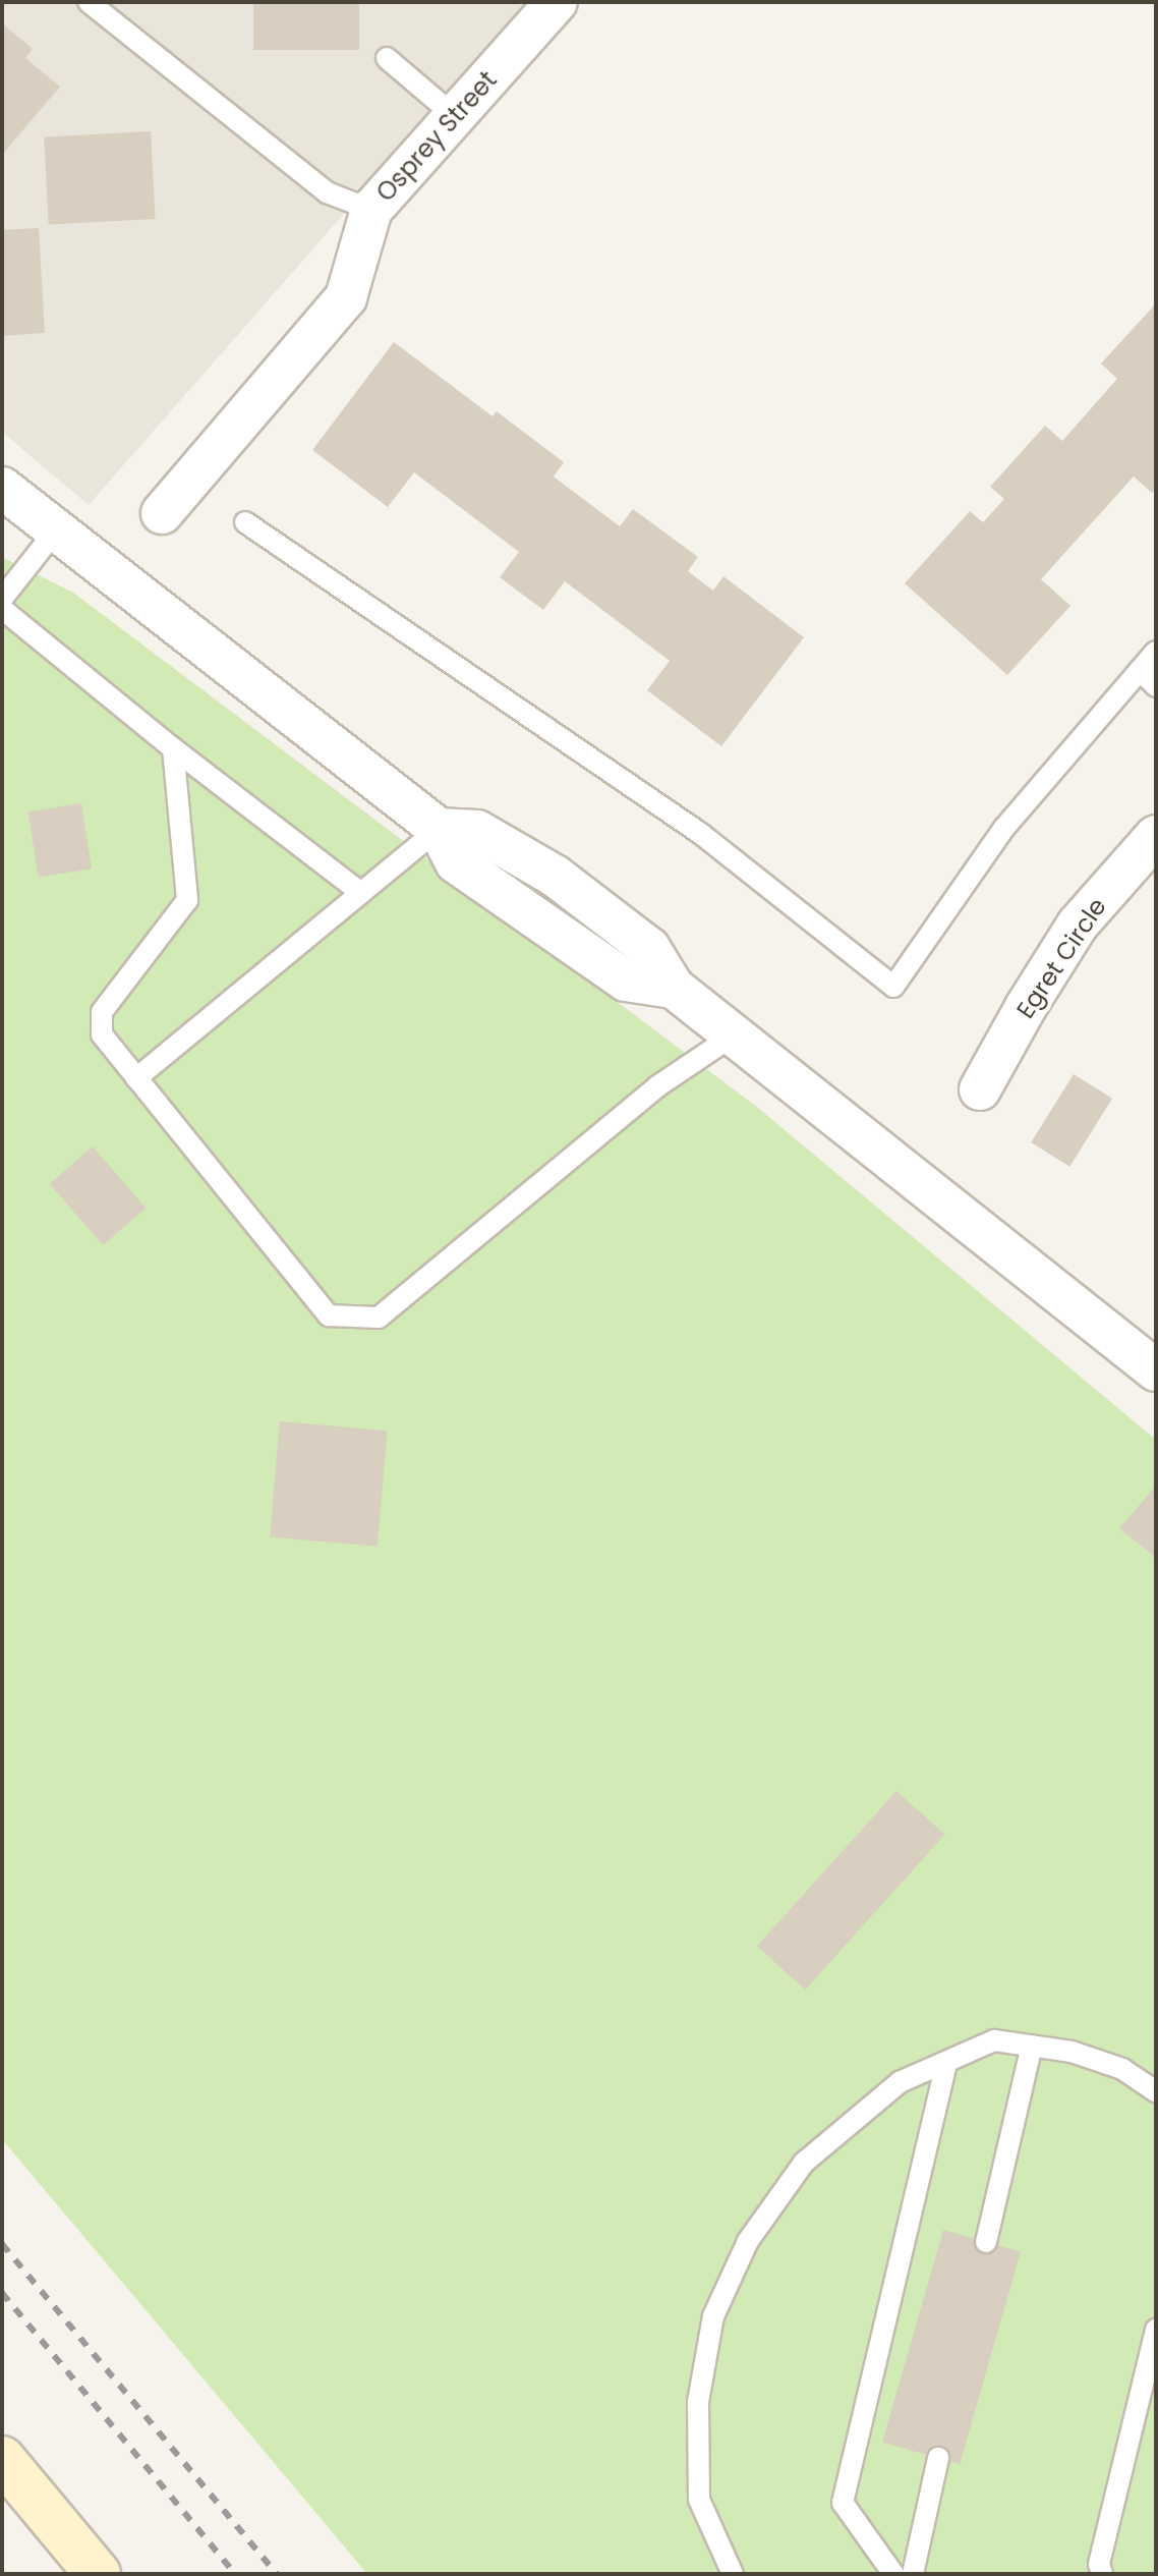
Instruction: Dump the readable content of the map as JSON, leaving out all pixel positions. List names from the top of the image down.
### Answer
{
  "streets": {
    "street": ["Osprey Street", "Egret Circle"]
  }
}
